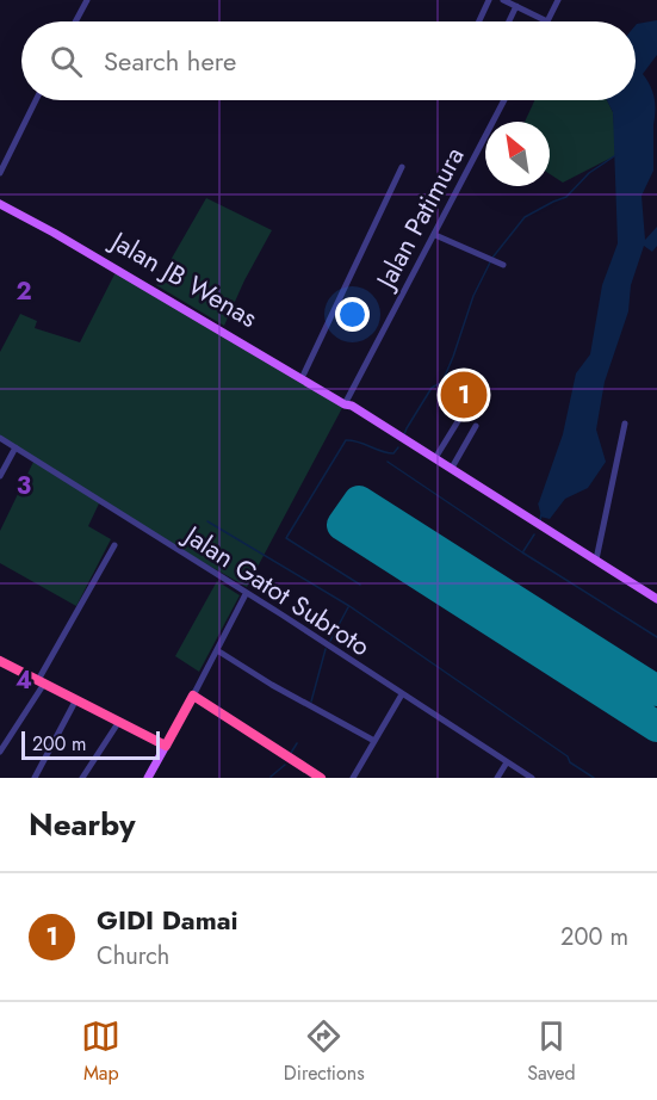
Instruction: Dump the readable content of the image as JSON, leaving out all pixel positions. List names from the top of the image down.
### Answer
{
  "streets": {
    "main road": ["Jalan JB Wenas"],
    "street": ["Jalan Patimura", "Jalan Gatot Subroto"]
  },
  "crossings": [
    ["Jalan Patimura", "Jalan JB Wenas"]
  ],
  "scale_bar": "200 m",
  "north": "top left",
  "page": {
    "search": "Search here",
    "pins": "1",
    "scale": "200 m",
    "heading": "Nearby",
    "list": [
      {
        "mark": "1",
        "name": "GIDI Damai",
        "note": "Church",
        "value": "200 m"
      }
    ],
    "nav": ["Map", "Directions", "Saved"]
  },
  "grid": {
    "rows": ["2", "3", "4"]
  }
}
